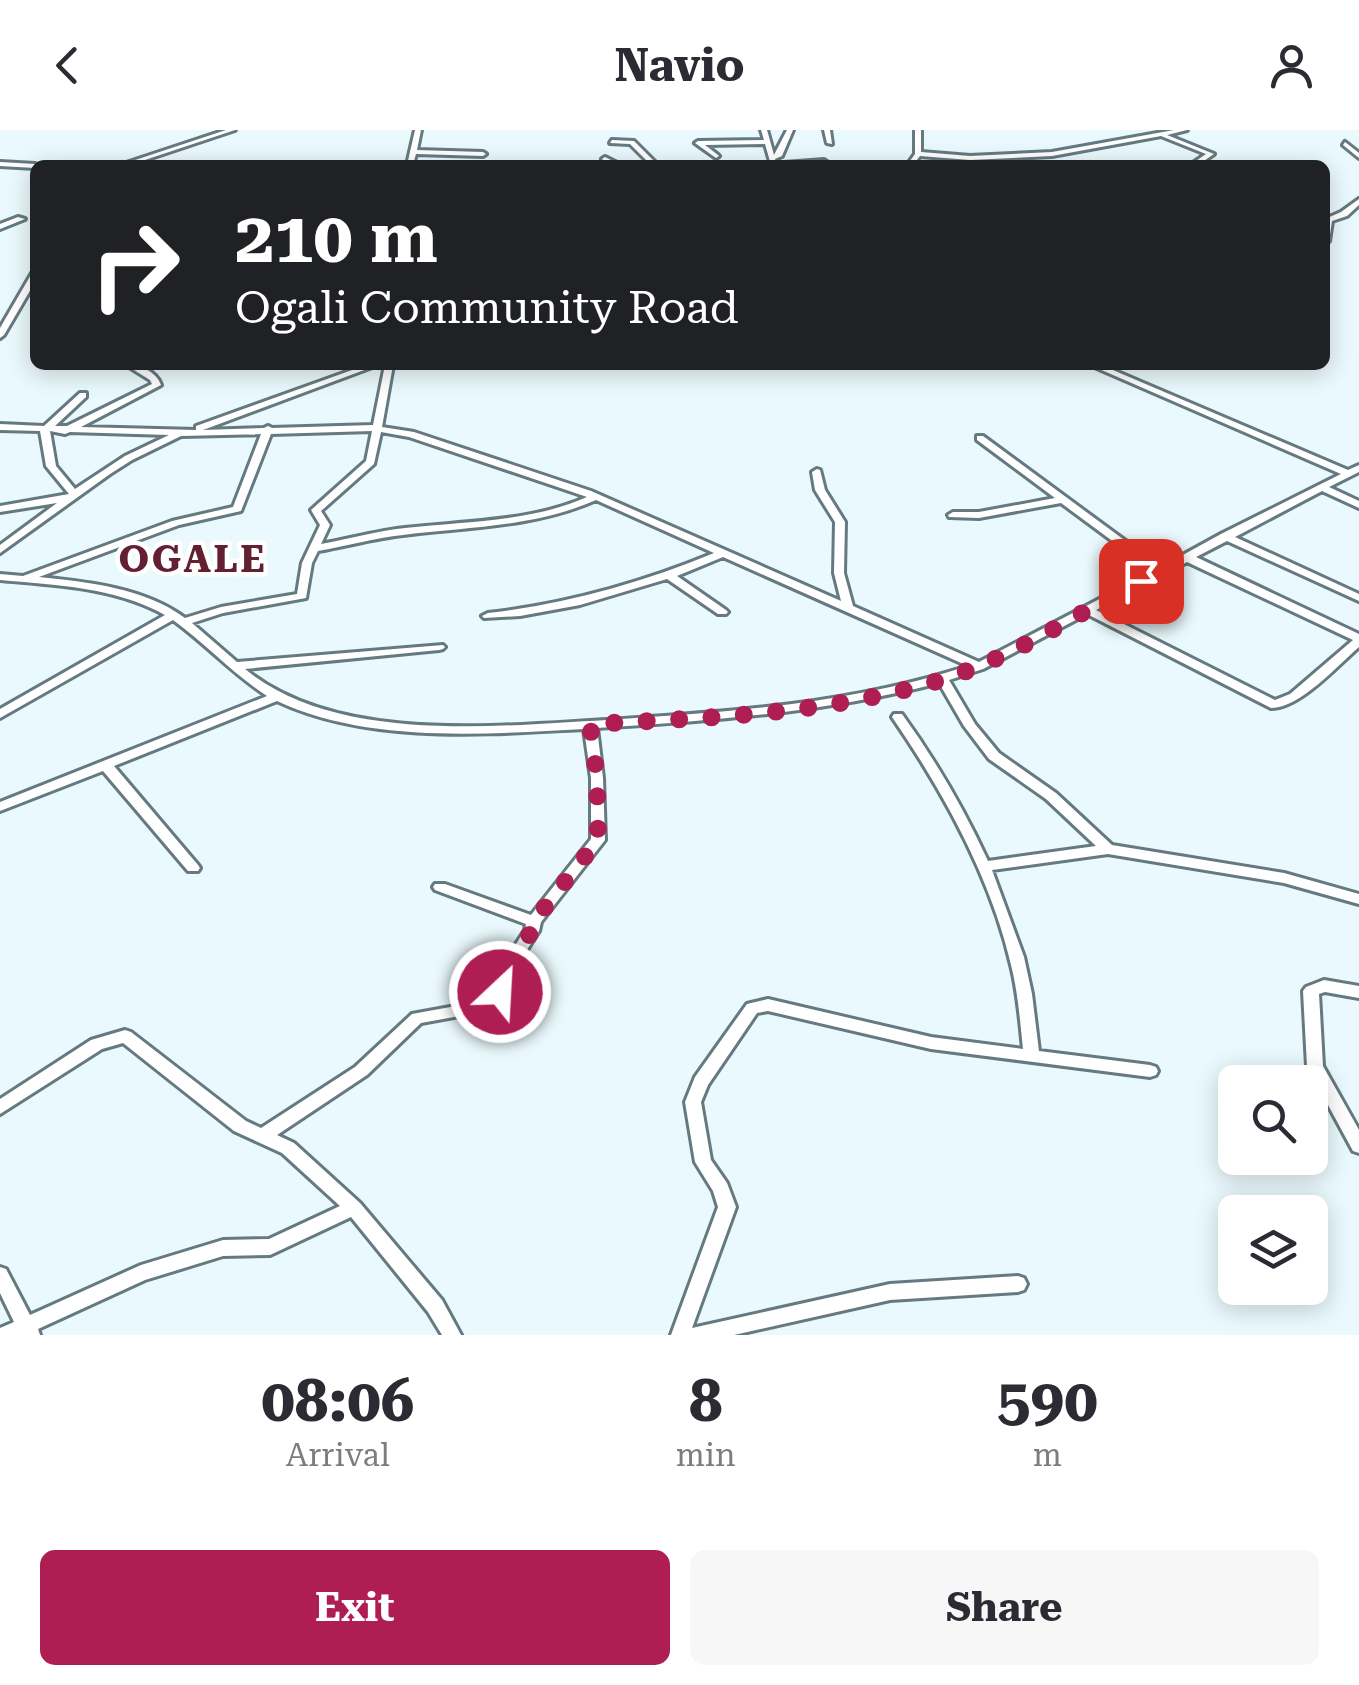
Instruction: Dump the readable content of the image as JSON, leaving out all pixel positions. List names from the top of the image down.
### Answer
{
  "districts": ["OGALE"],
  "page": {
    "header": "Navio",
    "turn": ["210 m", "Ogali Community Road"],
    "eta": [
      "08:06",
      "Arrival",
      "8",
      "min",
      "590",
      "m"
    ],
    "buttons": ["Exit", "Share"]
  }
}
